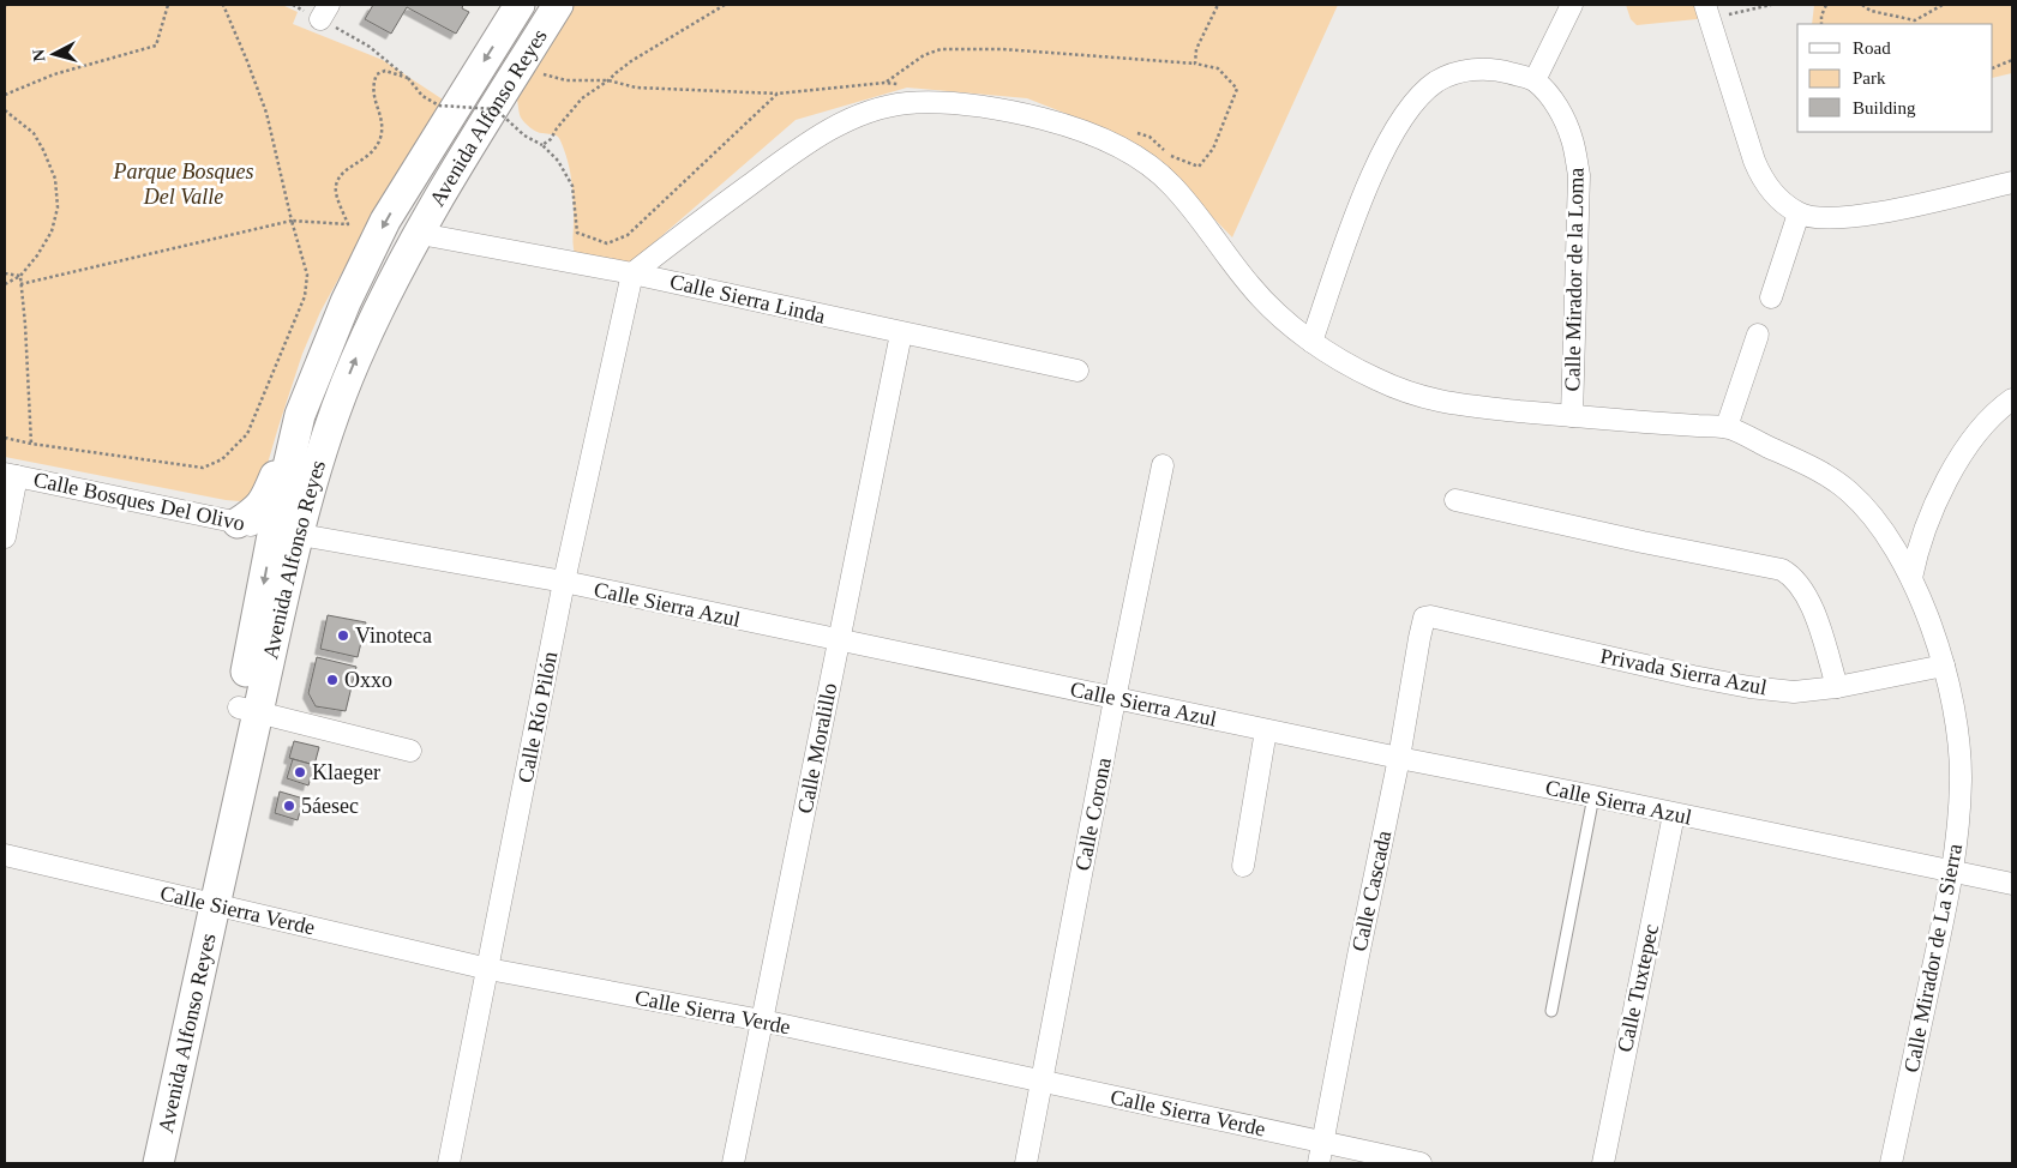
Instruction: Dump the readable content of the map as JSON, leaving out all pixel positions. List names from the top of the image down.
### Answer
{
  "streets": {
    "main road": ["Avenida Alfonso Reyes"],
    "street": [
      "Calle Mirador de la Loma",
      "Calle Sierra Linda",
      "Calle Bosques Del Olivo",
      "Calle Sierra Azul",
      "Privada Sierra Azul",
      "Calle Río Pilón",
      "Calle Moralillo",
      "Calle Corona",
      "Calle Cascada",
      "Calle Sierra Verde",
      "Calle Mirador de La Sierra",
      "Calle Tuxtepec"
    ]
  },
  "crossings": [
    ["Avenida Alfonso Reyes", "Calle Sierra Linda"],
    ["Avenida Alfonso Reyes", "Calle Bosques Del Olivo"],
    ["Avenida Alfonso Reyes", "Calle Sierra Azul"],
    ["Avenida Alfonso Reyes", "Calle Sierra Verde"],
    ["Calle Sierra Linda", "Calle Río Pilón"],
    ["Calle Sierra Linda", "Calle Moralillo"],
    ["Calle Bosques Del Olivo", "Calle Sierra Azul"],
    ["Calle Sierra Azul", "Calle Río Pilón"],
    ["Calle Sierra Azul", "Calle Moralillo"],
    ["Calle Sierra Azul", "Calle Corona"],
    ["Calle Sierra Azul", "Calle Cascada"],
    ["Calle Sierra Azul", "Calle Mirador de La Sierra"],
    ["Calle Sierra Azul", "Calle Tuxtepec"],
    ["Privada Sierra Azul", "Calle Cascada"],
    ["Privada Sierra Azul", "Calle Mirador de La Sierra"],
    ["Calle Río Pilón", "Calle Sierra Verde"],
    ["Calle Moralillo", "Calle Sierra Verde"],
    ["Calle Corona", "Calle Sierra Verde"],
    ["Calle Cascada", "Calle Sierra Verde"]
  ],
  "parks": ["Parque Bosques Del Valle"],
  "places": [
    "Vinoteca",
    "Oxxo",
    "Klaeger",
    "5áesec"
  ],
  "legend": ["Road", "Park", "Building"],
  "north": "left"
}
